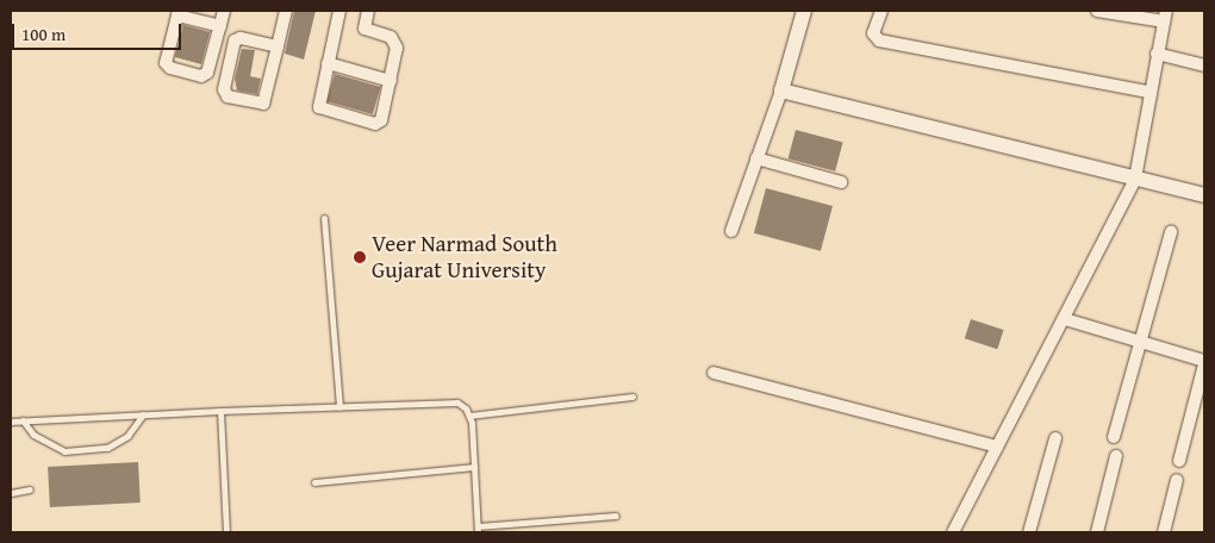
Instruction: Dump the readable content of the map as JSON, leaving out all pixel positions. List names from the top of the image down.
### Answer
{
  "places": ["Veer Narmad South Gujarat University"],
  "scale_bar": "100 m"
}
